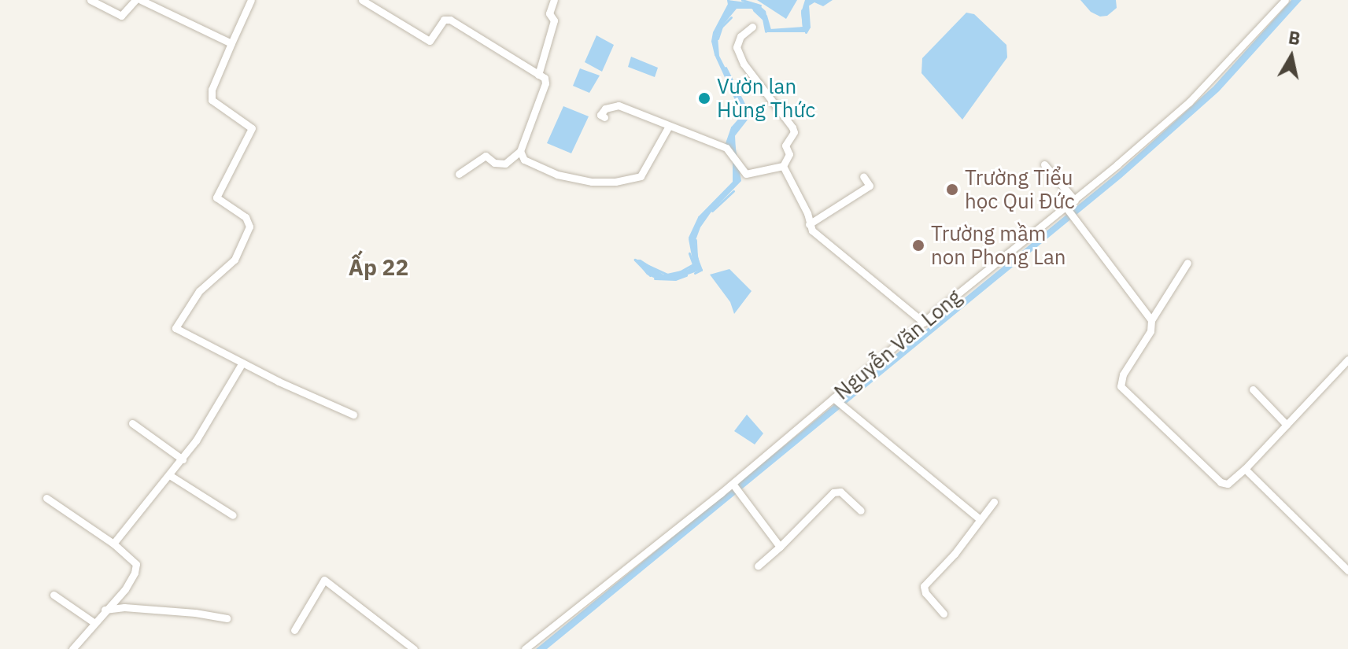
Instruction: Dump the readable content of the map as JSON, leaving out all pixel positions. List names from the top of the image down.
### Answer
{
  "streets": {
    "street": ["Nguyễn Văn Long"]
  },
  "districts": ["Ấp 22"],
  "places": ["Vườn lan Hùng Thức", "Trường Tiểu học Qui Đức", "Trường mầm non Phong Lan"],
  "north": "top"
}
